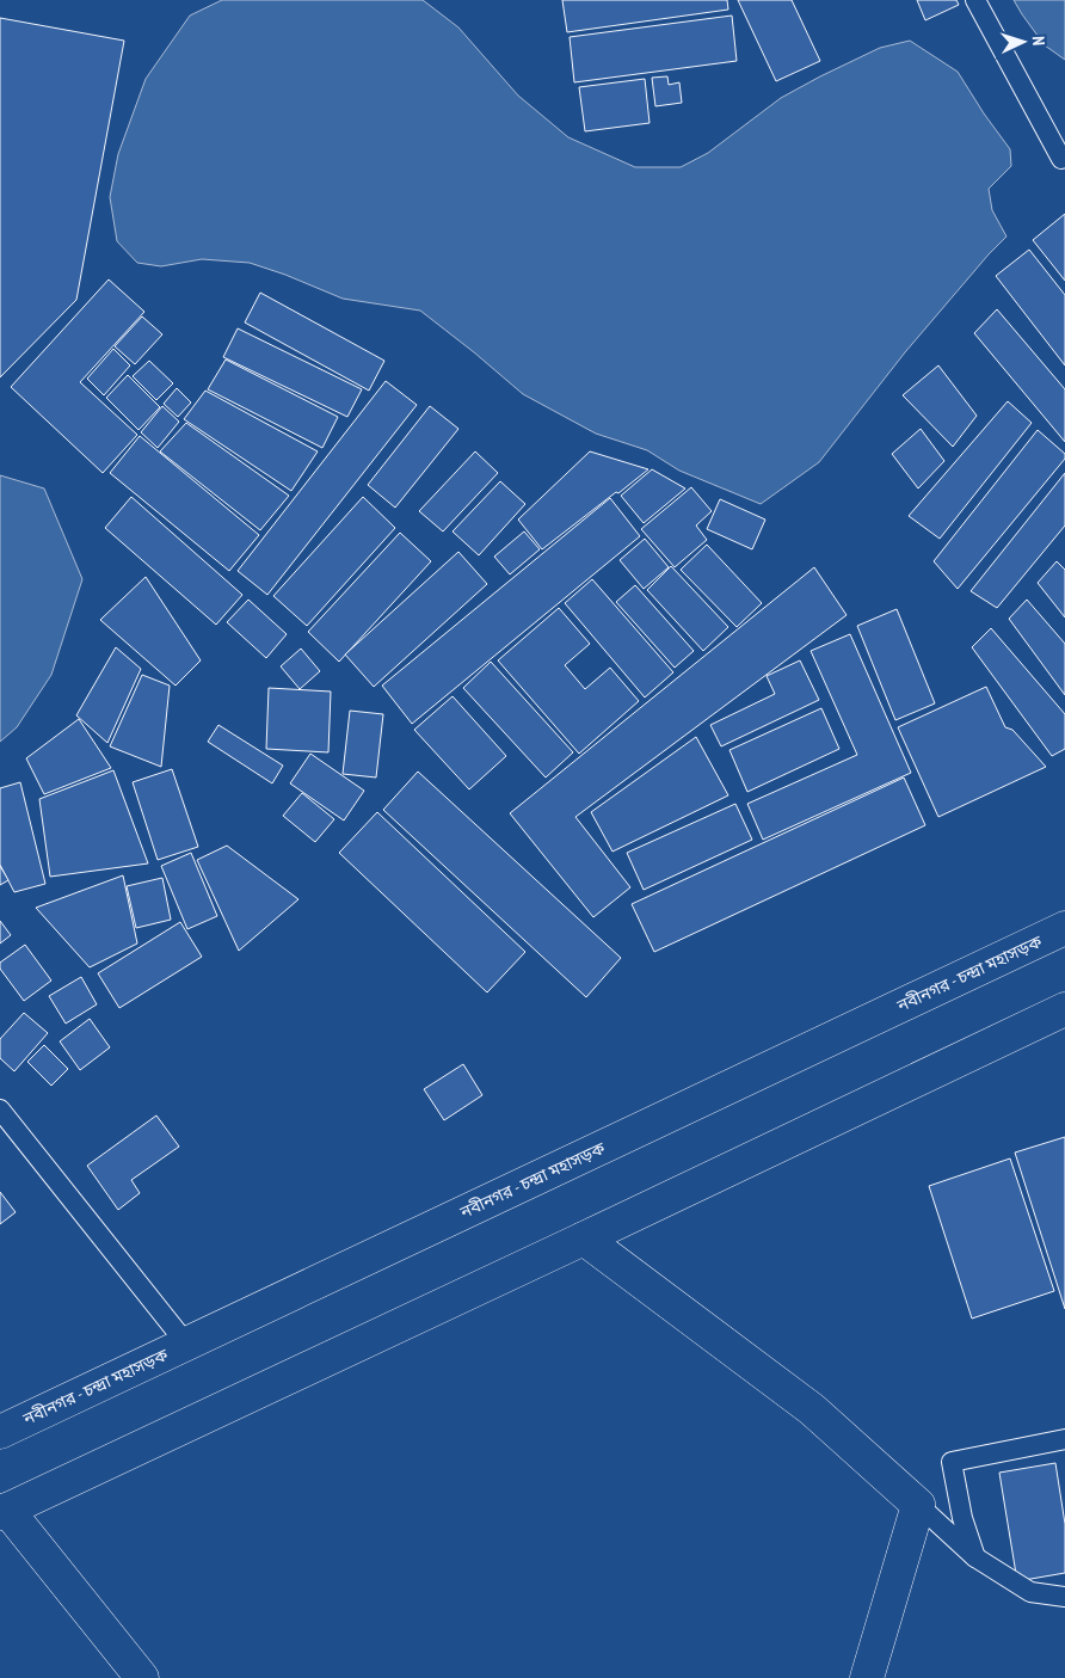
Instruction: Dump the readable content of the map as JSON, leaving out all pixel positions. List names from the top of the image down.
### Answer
{
  "streets": {
    "main road": ["নবীনগর - চন্দ্রা মহাসড়ক"]
  },
  "north": "right"
}
